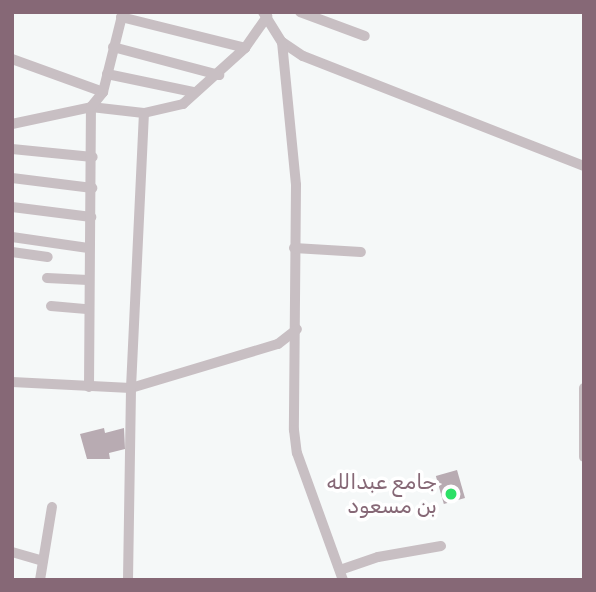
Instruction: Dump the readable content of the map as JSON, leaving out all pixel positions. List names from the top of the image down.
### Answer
{
  "places": ["جامع عبدالله بن مسعود"]
}
